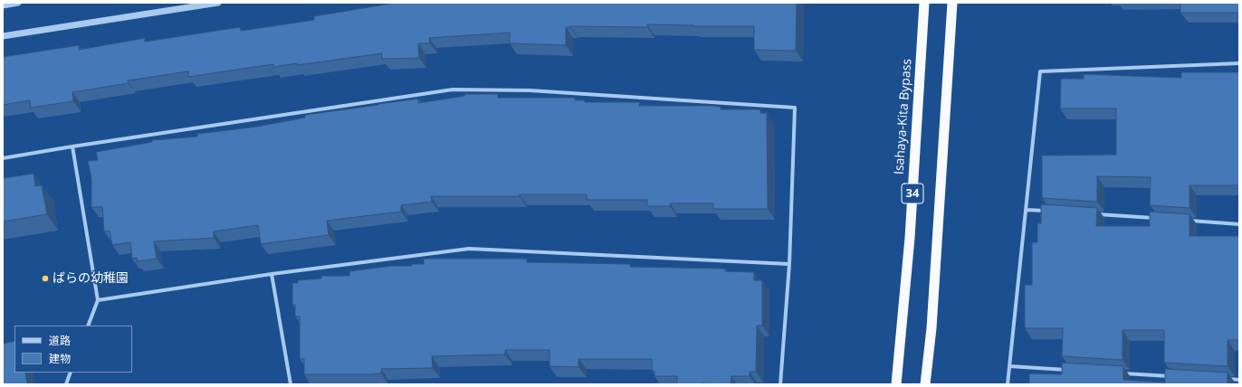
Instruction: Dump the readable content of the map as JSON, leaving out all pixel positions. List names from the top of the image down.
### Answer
{
  "streets": {
    "highway": ["Isahaya-Kita Bypass", "34"]
  },
  "places": ["ばらの幼稚園"],
  "legend": ["道路", "建物"]
}
